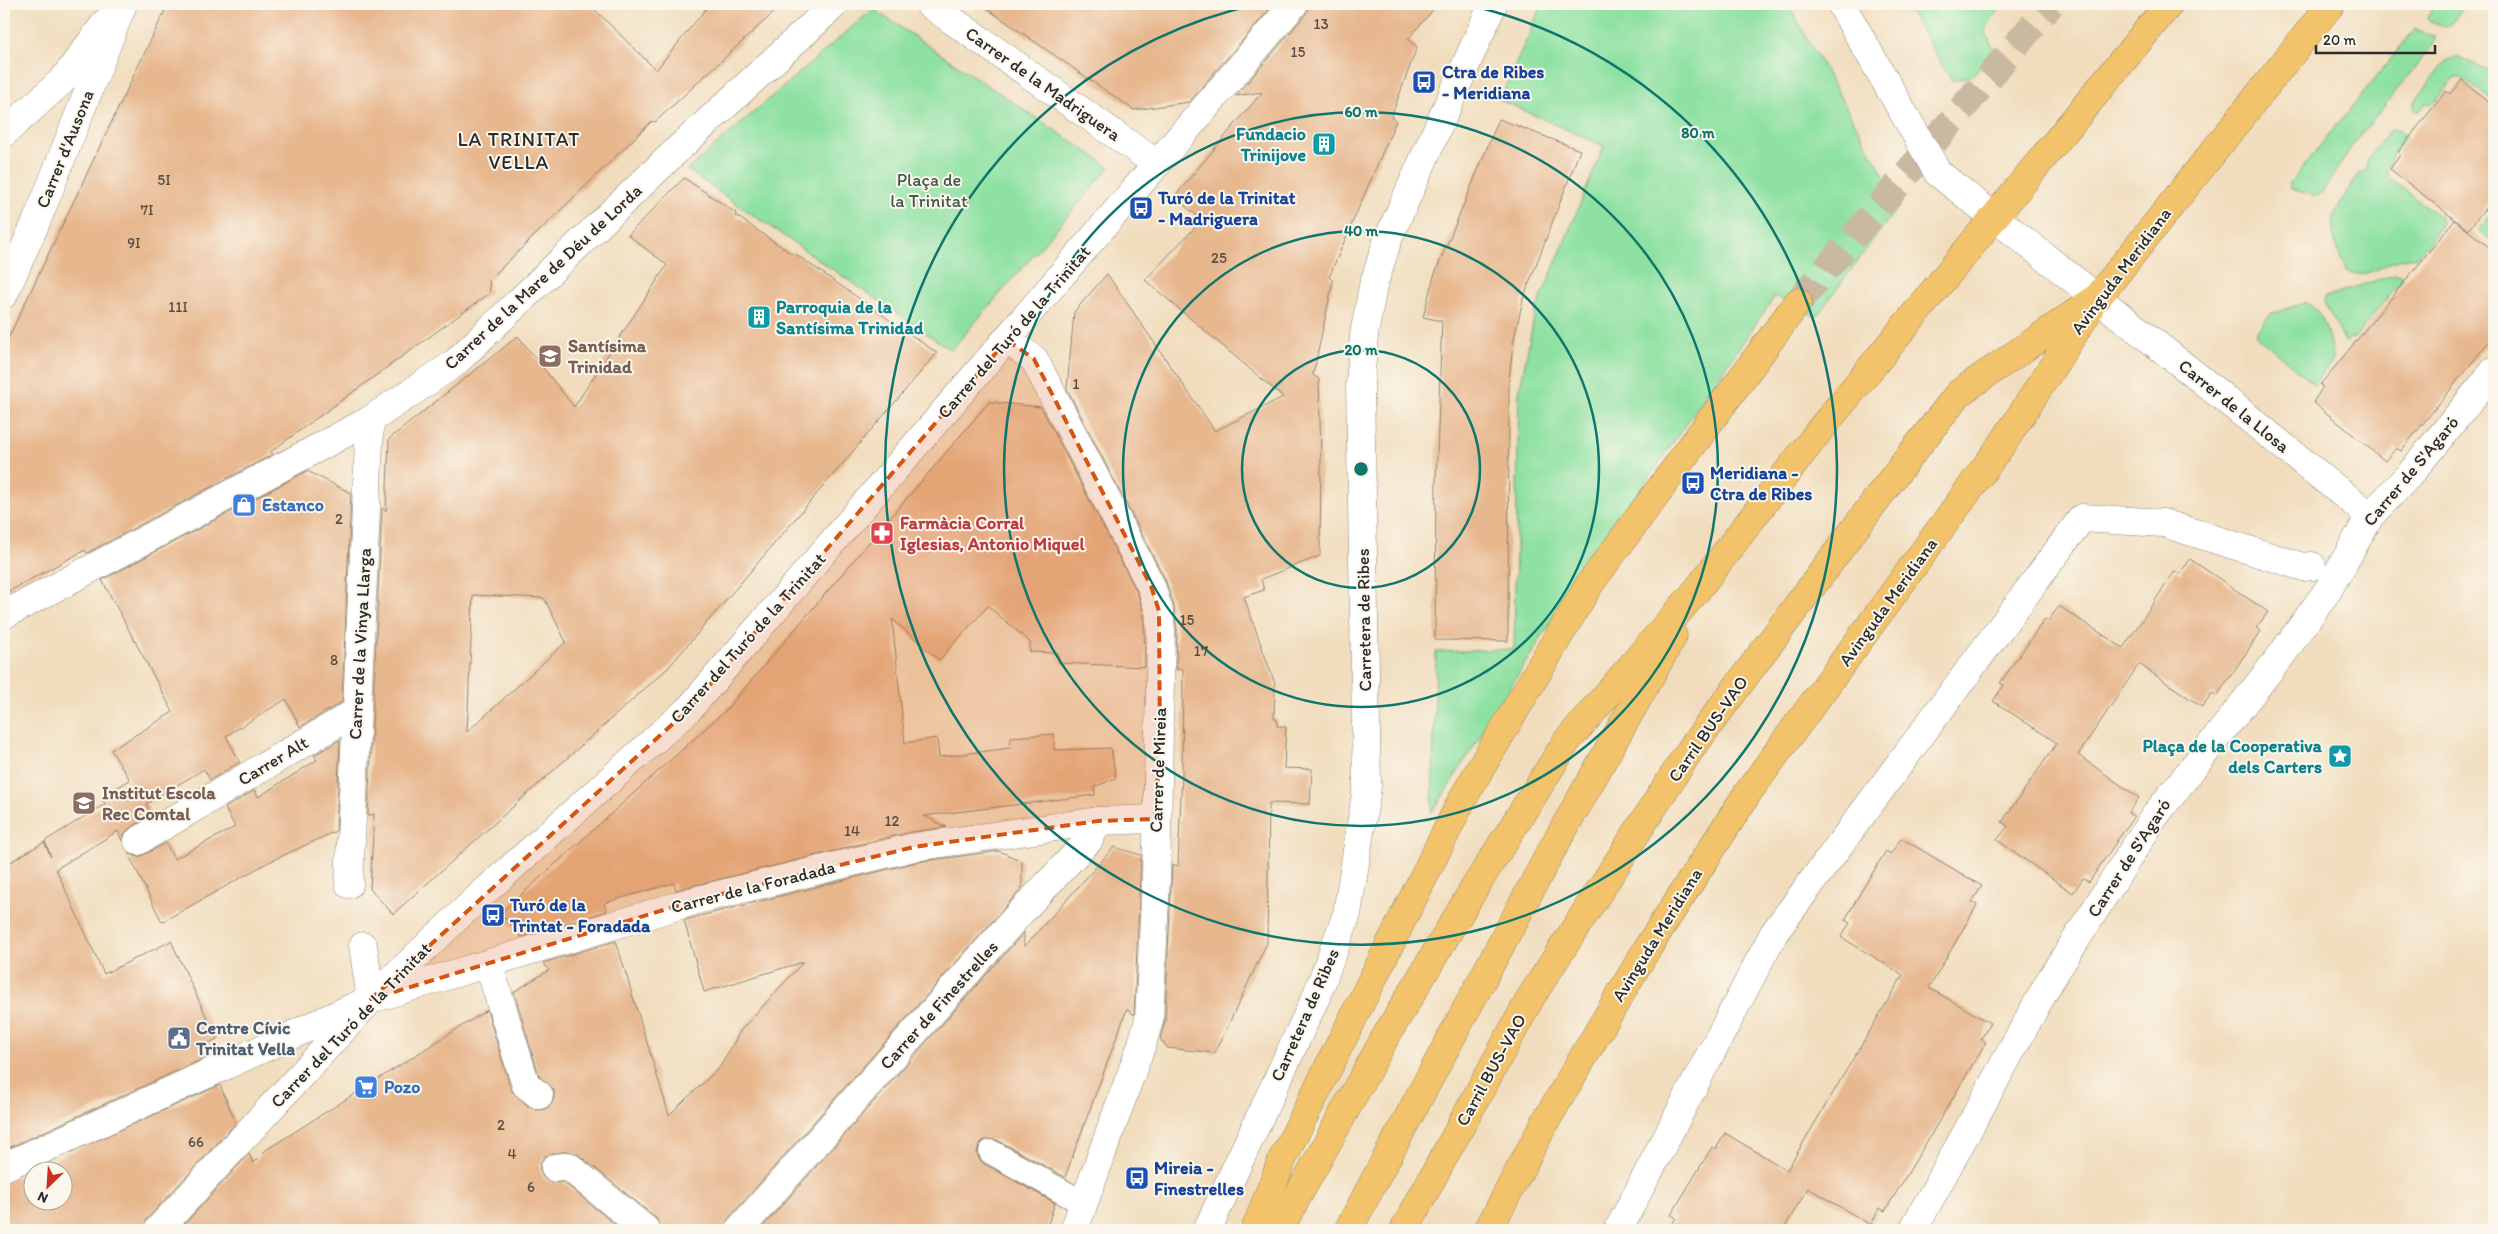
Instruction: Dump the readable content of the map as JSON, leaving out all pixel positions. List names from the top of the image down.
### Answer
{
  "streets": {
    "main road": ["Avinguda Meridiana", "Carril BUS-VAO"],
    "street": [
      "Carrer de la Madriguera",
      "Carrer d'Ausona",
      "Carrer de la Mare de Déu de Lorda",
      "Carrer del Turó de la Trinitat",
      "Carrer de la Llosa",
      "Carrer de S'Agaró",
      "Carretera de Ribes",
      "Carrer de la Vinya Llarga",
      "Carrer Alt",
      "Carrer de Mireia",
      "Carrer de la Foradada",
      "Carrer de Finestrelles"
    ]
  },
  "crossings": [
    ["Carrer de la Madriguera", "Carrer del Turó de la Trinitat"],
    ["Avinguda Meridiana", "Carrer de la Llosa"],
    ["Avinguda Meridiana", "Carril BUS-VAO"],
    ["Carrer de la Mare de Déu de Lorda", "Carrer de la Vinya Llarga"],
    ["Carrer del Turó de la Trinitat", "Carrer de Mireia"],
    ["Carrer del Turó de la Trinitat", "Carrer de la Foradada"],
    ["Carrer de la Llosa", "Carrer de S'Agaró"],
    ["Carrer de la Llosa", "Carril BUS-VAO"],
    ["Carrer de la Vinya Llarga", "Carrer Alt"],
    ["Carrer de la Foradada", "Carrer de Finestrelles"]
  ],
  "districts": ["LA TRINITAT VELLA"],
  "parks": ["Plaça de la Trinitat"],
  "places": {
    "bus stop": [
      "Ctra de Ribes - Meridiana",
      "Turó de la Trinitat - Madriguera",
      "Meridiana - Ctra de Ribes",
      "Turó de la Trintat - Foradada",
      "Mireia - Finestrelles"
    ],
    "building": ["Fundacio Trinijove", "Parroquia de la Santísima Trinidad"],
    "school or university": ["Santísima Trinidad", "Institut Escola Rec Comtal"],
    "shop": ["Estanco"],
    "pharmacy": ["Farmàcia Corral Iglesias, Antonio Miquel"],
    "place": ["Plaça de la Cooperativa dels Carters"],
    "public building": ["Centre Cívic Trinitat Vella"],
    "supermarket": ["Pozo"]
  },
  "house_numbers": [
    "13",
    "15",
    "5I",
    "7I",
    "9I",
    "25",
    "11I",
    "1",
    "2",
    "15",
    "17",
    "8",
    "12",
    "14",
    "2",
    "66",
    "4",
    "6"
  ],
  "scale_bar": "20 m",
  "north": "bottom left",
  "rings": [
    "60 m",
    "80 m",
    "40 m",
    "20 m"
  ]
}
